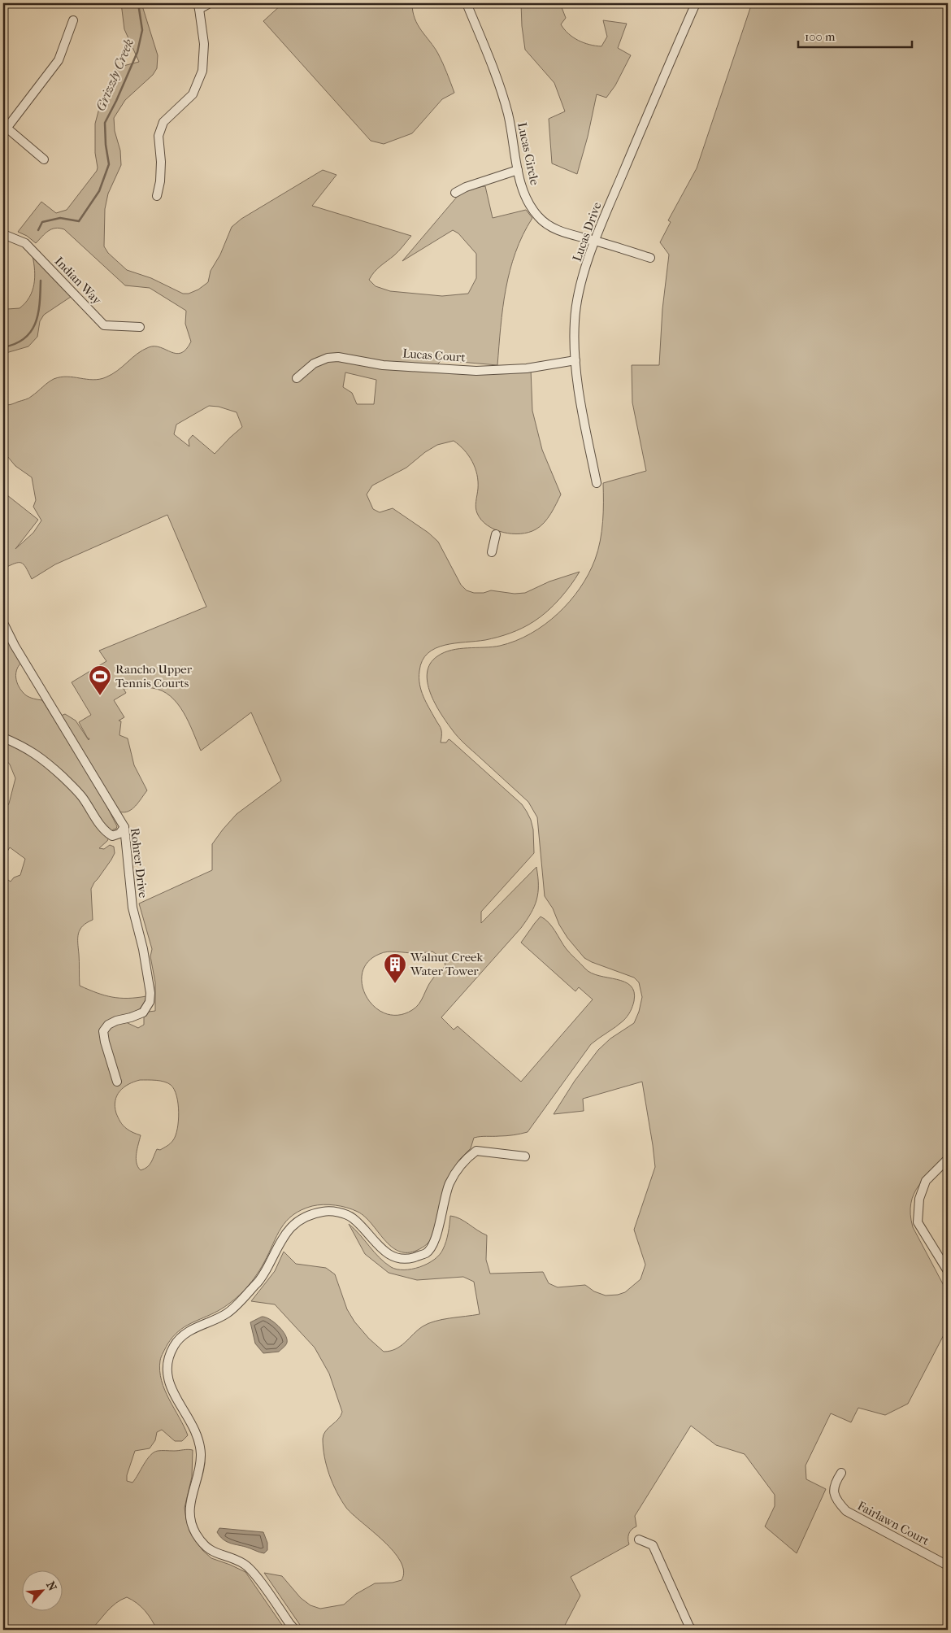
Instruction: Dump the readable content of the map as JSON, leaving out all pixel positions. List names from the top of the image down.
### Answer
{
  "streets": {
    "street": [
      "Lucas Circle",
      "Lucas Drive",
      "Indian Way",
      "Lucas Court",
      "Rohrer Drive",
      "Fairlawn Court"
    ]
  },
  "crossings": [
    ["Lucas Circle", "Lucas Drive"],
    ["Lucas Drive", "Lucas Court"]
  ],
  "water": ["Grizzly Creek"],
  "places": {
    "sports": ["Rancho Upper Tennis Courts"],
    "building": ["Walnut Creek Water Tower"]
  },
  "scale_bar": "100 m",
  "north": "top right"
}
